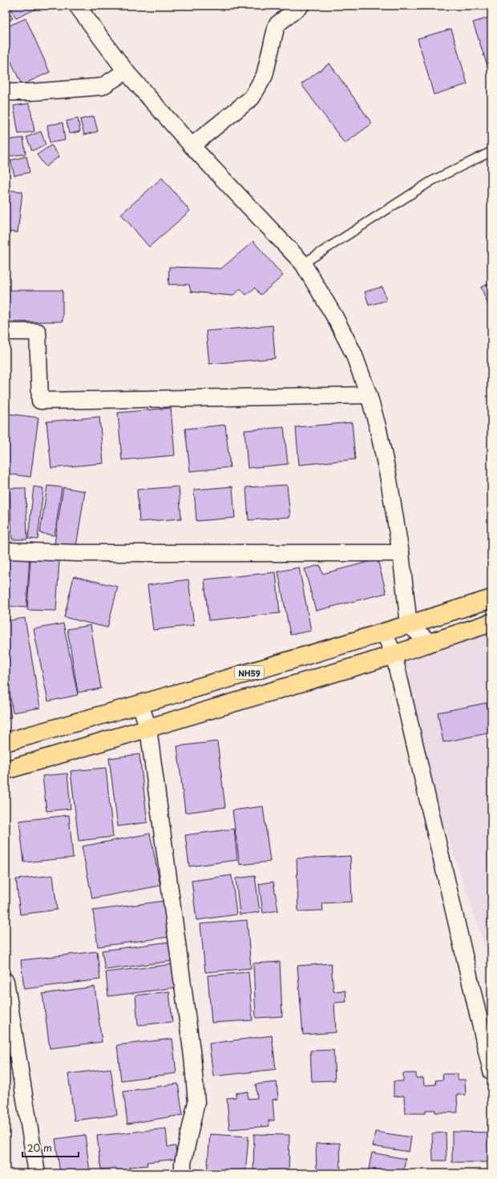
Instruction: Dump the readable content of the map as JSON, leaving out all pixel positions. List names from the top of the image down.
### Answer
{
  "streets": {
    "highway": ["NH59"]
  },
  "scale_bar": "20 m"
}
